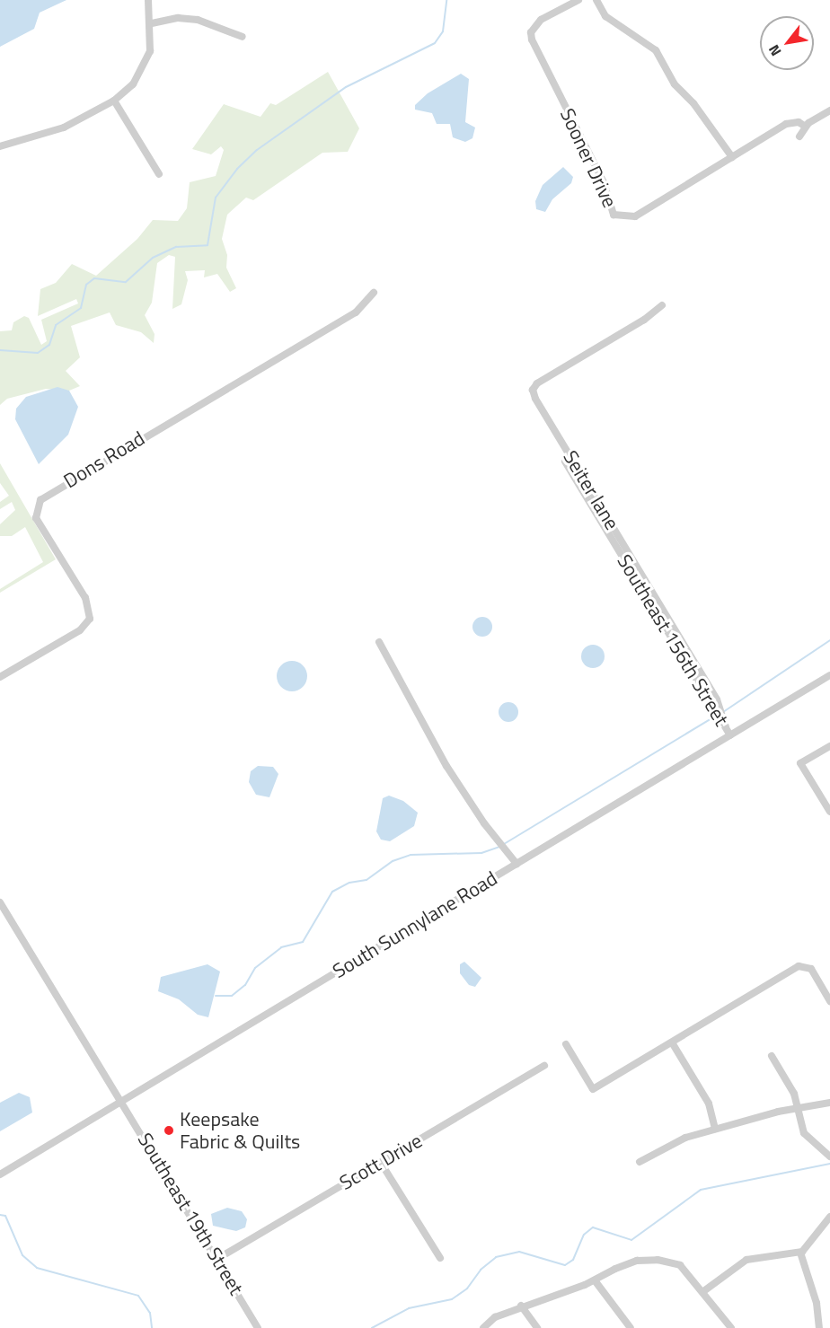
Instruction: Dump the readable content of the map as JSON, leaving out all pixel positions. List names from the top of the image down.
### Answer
{
  "streets": {
    "street": [
      "Sooner Drive",
      "Dons Road",
      "Seiter lane",
      "Southeast 156th Street",
      "South Sunnylane Road",
      "Scott Drive",
      "Southeast 19th Street"
    ]
  },
  "crossings": [
    ["Seiter lane", "Southeast 156th Street"],
    ["Southeast 156th Street", "South Sunnylane Road"],
    ["South Sunnylane Road", "Southeast 19th Street"],
    ["Scott Drive", "Southeast 19th Street"]
  ],
  "places": ["Keepsake Fabric & Quilts"],
  "north": "bottom left"
}
